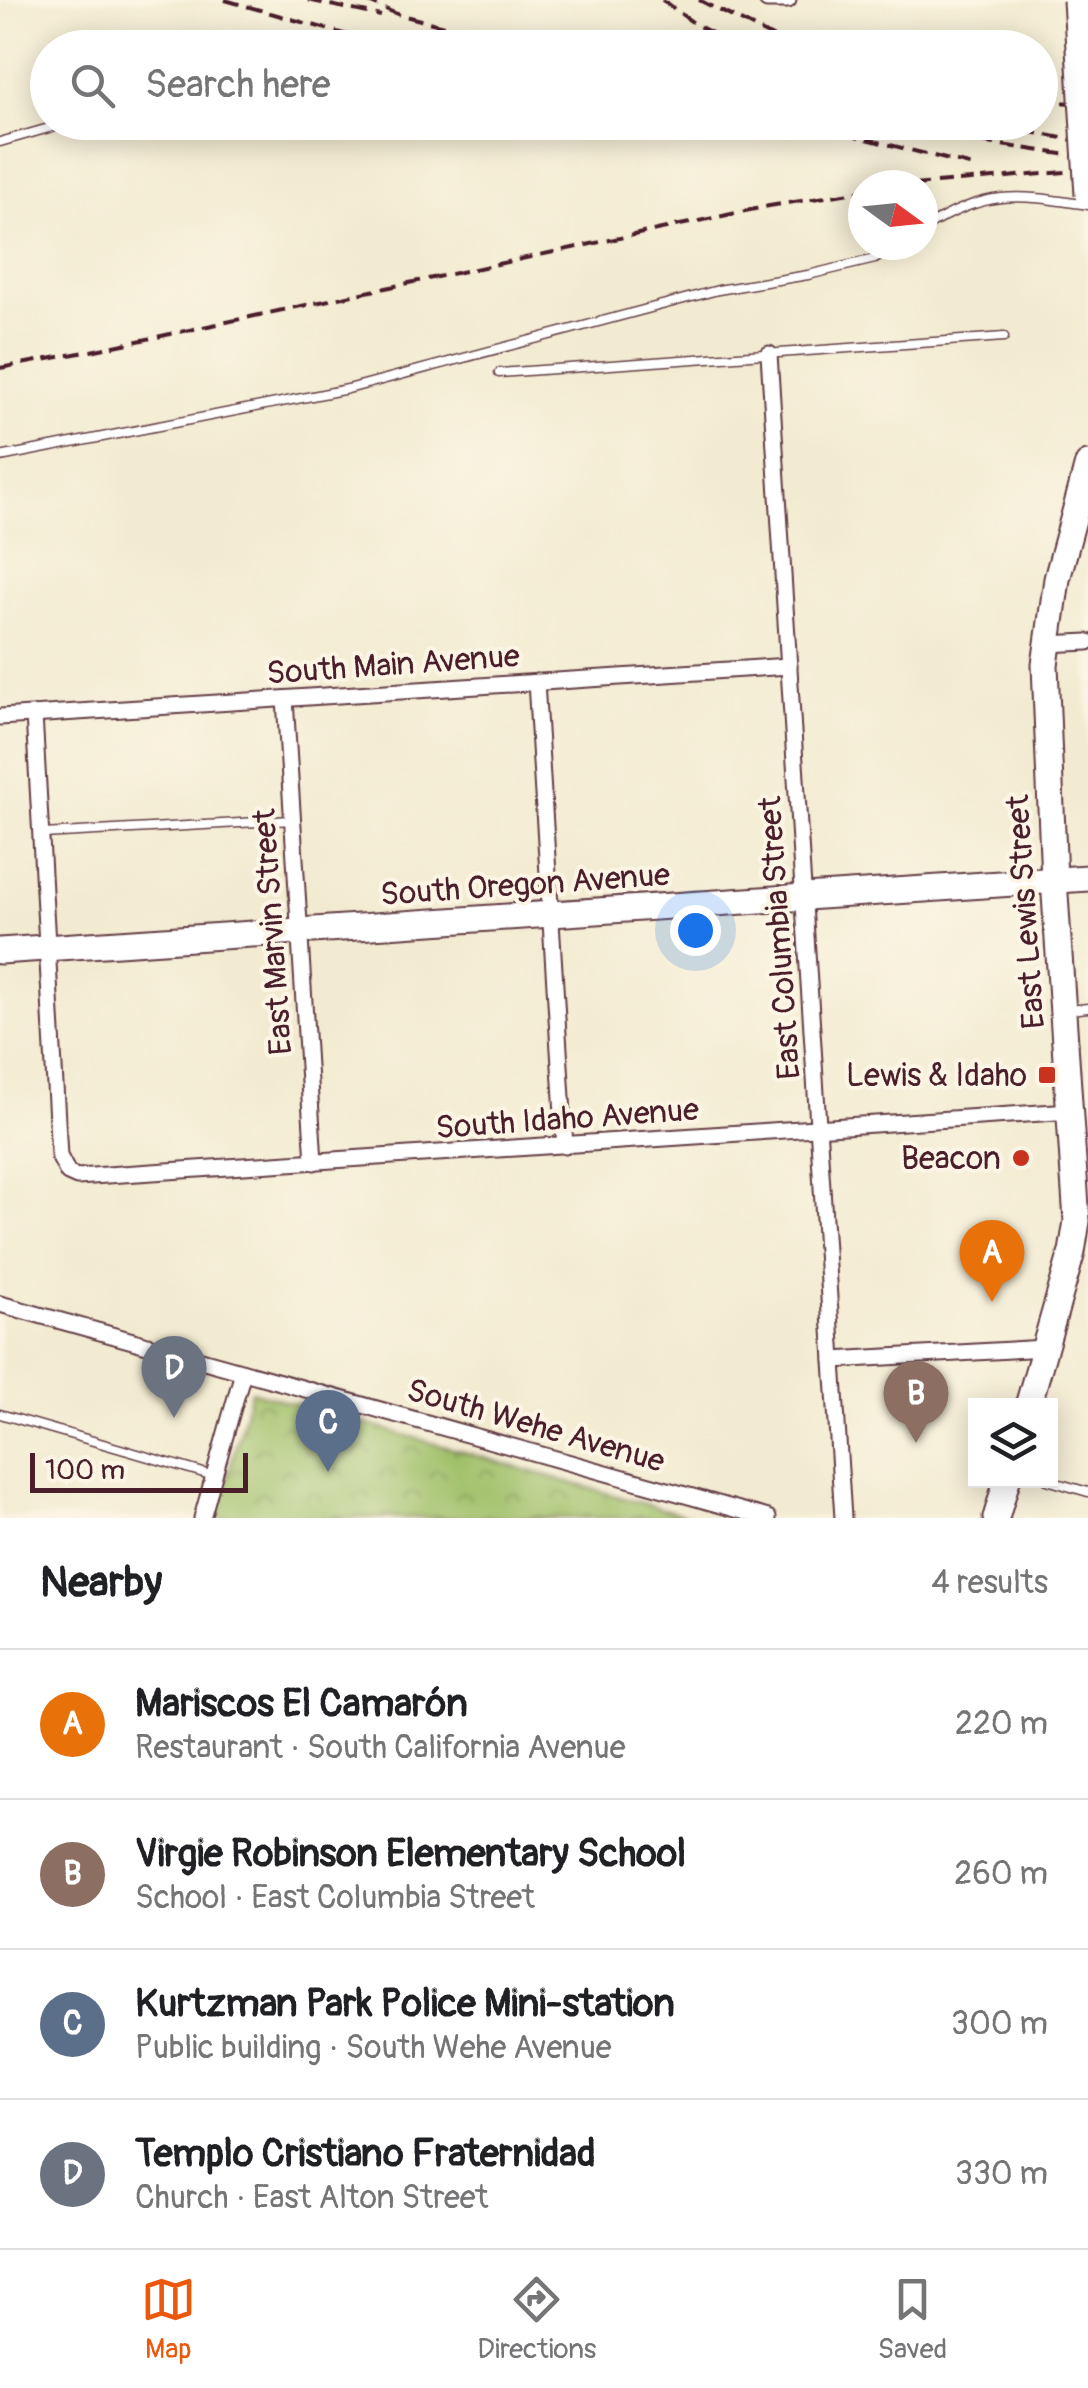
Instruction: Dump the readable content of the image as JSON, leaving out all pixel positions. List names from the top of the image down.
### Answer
{
  "streets": {
    "main road": ["South Oregon Avenue", "East Lewis Street"],
    "street": [
      "South Main Avenue",
      "East Marvin Street",
      "East Columbia Street",
      "South Idaho Avenue",
      "South Wehe Avenue"
    ]
  },
  "crossings": [
    ["South Main Avenue", "East Marvin Street"],
    ["South Main Avenue", "East Columbia Street"],
    ["South Oregon Avenue", "East Lewis Street"],
    ["South Oregon Avenue", "East Marvin Street"],
    ["South Oregon Avenue", "East Columbia Street"],
    ["South Oregon Avenue", "South Idaho Avenue"],
    ["East Lewis Street", "South Idaho Avenue"],
    ["East Marvin Street", "South Idaho Avenue"],
    ["East Columbia Street", "South Idaho Avenue"]
  ],
  "places": {
    "transit": ["Lewis & Idaho"],
    "other": ["Beacon"]
  },
  "scale_bar": "100 m",
  "north": "right",
  "page": {
    "search": "Search here",
    "pins": [
      "A",
      "D",
      "B",
      "C"
    ],
    "scale": "100 m",
    "heading": ["Nearby", "4 results"],
    "list": [
      {
        "mark": "A",
        "name": "Mariscos El Camarón",
        "note": "Restaurant · South California Avenue",
        "value": "220 m"
      },
      {
        "mark": "B",
        "name": "Virgie Robinson Elementary School",
        "note": "School · East Columbia Street",
        "value": "260 m"
      },
      {
        "mark": "C",
        "name": "Kurtzman Park Police Mini-station",
        "note": "Public building · South Wehe Avenue",
        "value": "300 m"
      },
      {
        "mark": "D",
        "name": "Templo Cristiano Fraternidad",
        "note": "Church · East Alton Street",
        "value": "330 m"
      }
    ],
    "nav": ["Map", "Directions", "Saved"]
  }
}
